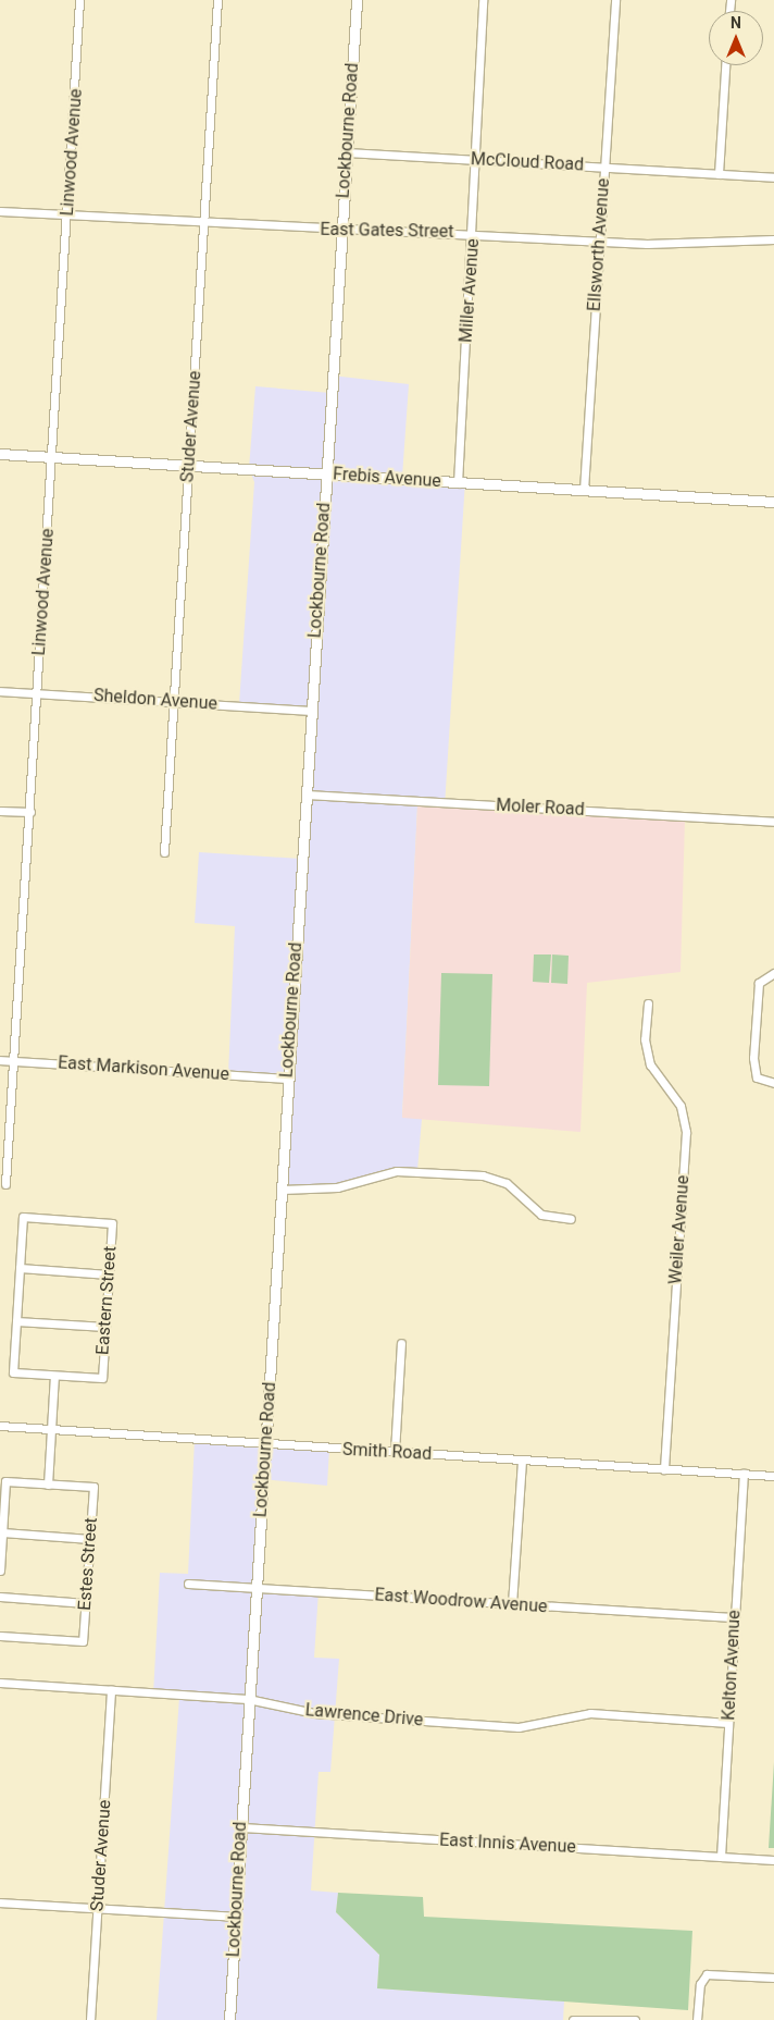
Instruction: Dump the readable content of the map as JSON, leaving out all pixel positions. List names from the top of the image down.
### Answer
{
  "streets": {
    "main road": ["Lockbourne Road", "Frebis Avenue"],
    "street": [
      "Linwood Avenue",
      "McCloud Road",
      "East Gates Street",
      "Ellsworth Avenue",
      "Miller Avenue",
      "Studer Avenue",
      "Sheldon Avenue",
      "Moler Road",
      "East Markison Avenue",
      "Weiler Avenue",
      "Eastern Street",
      "Smith Road",
      "Estes Street",
      "East Woodrow Avenue",
      "Kelton Avenue",
      "Lawrence Drive",
      "East Innis Avenue"
    ]
  },
  "crossings": [
    ["Lockbourne Road", "McCloud Road"],
    ["Lockbourne Road", "East Gates Street"],
    ["Lockbourne Road", "Frebis Avenue"],
    ["Lockbourne Road", "Sheldon Avenue"],
    ["Lockbourne Road", "Moler Road"],
    ["Lockbourne Road", "East Markison Avenue"],
    ["Lockbourne Road", "Smith Road"],
    ["Lockbourne Road", "East Woodrow Avenue"],
    ["Lockbourne Road", "Lawrence Drive"],
    ["Lockbourne Road", "East Innis Avenue"],
    ["Linwood Avenue", "East Gates Street"],
    ["Linwood Avenue", "Frebis Avenue"],
    ["Linwood Avenue", "Sheldon Avenue"],
    ["Linwood Avenue", "East Markison Avenue"],
    ["McCloud Road", "Ellsworth Avenue"],
    ["McCloud Road", "Miller Avenue"],
    ["East Gates Street", "Ellsworth Avenue"],
    ["East Gates Street", "Miller Avenue"],
    ["East Gates Street", "Studer Avenue"],
    ["Ellsworth Avenue", "Frebis Avenue"],
    ["Miller Avenue", "Frebis Avenue"],
    ["Studer Avenue", "Frebis Avenue"],
    ["Studer Avenue", "Sheldon Avenue"],
    ["Studer Avenue", "Lawrence Drive"],
    ["Weiler Avenue", "Smith Road"],
    ["Smith Road", "Kelton Avenue"],
    ["East Woodrow Avenue", "Kelton Avenue"],
    ["Kelton Avenue", "Lawrence Drive"],
    ["Kelton Avenue", "East Innis Avenue"]
  ],
  "north": "top"
}
